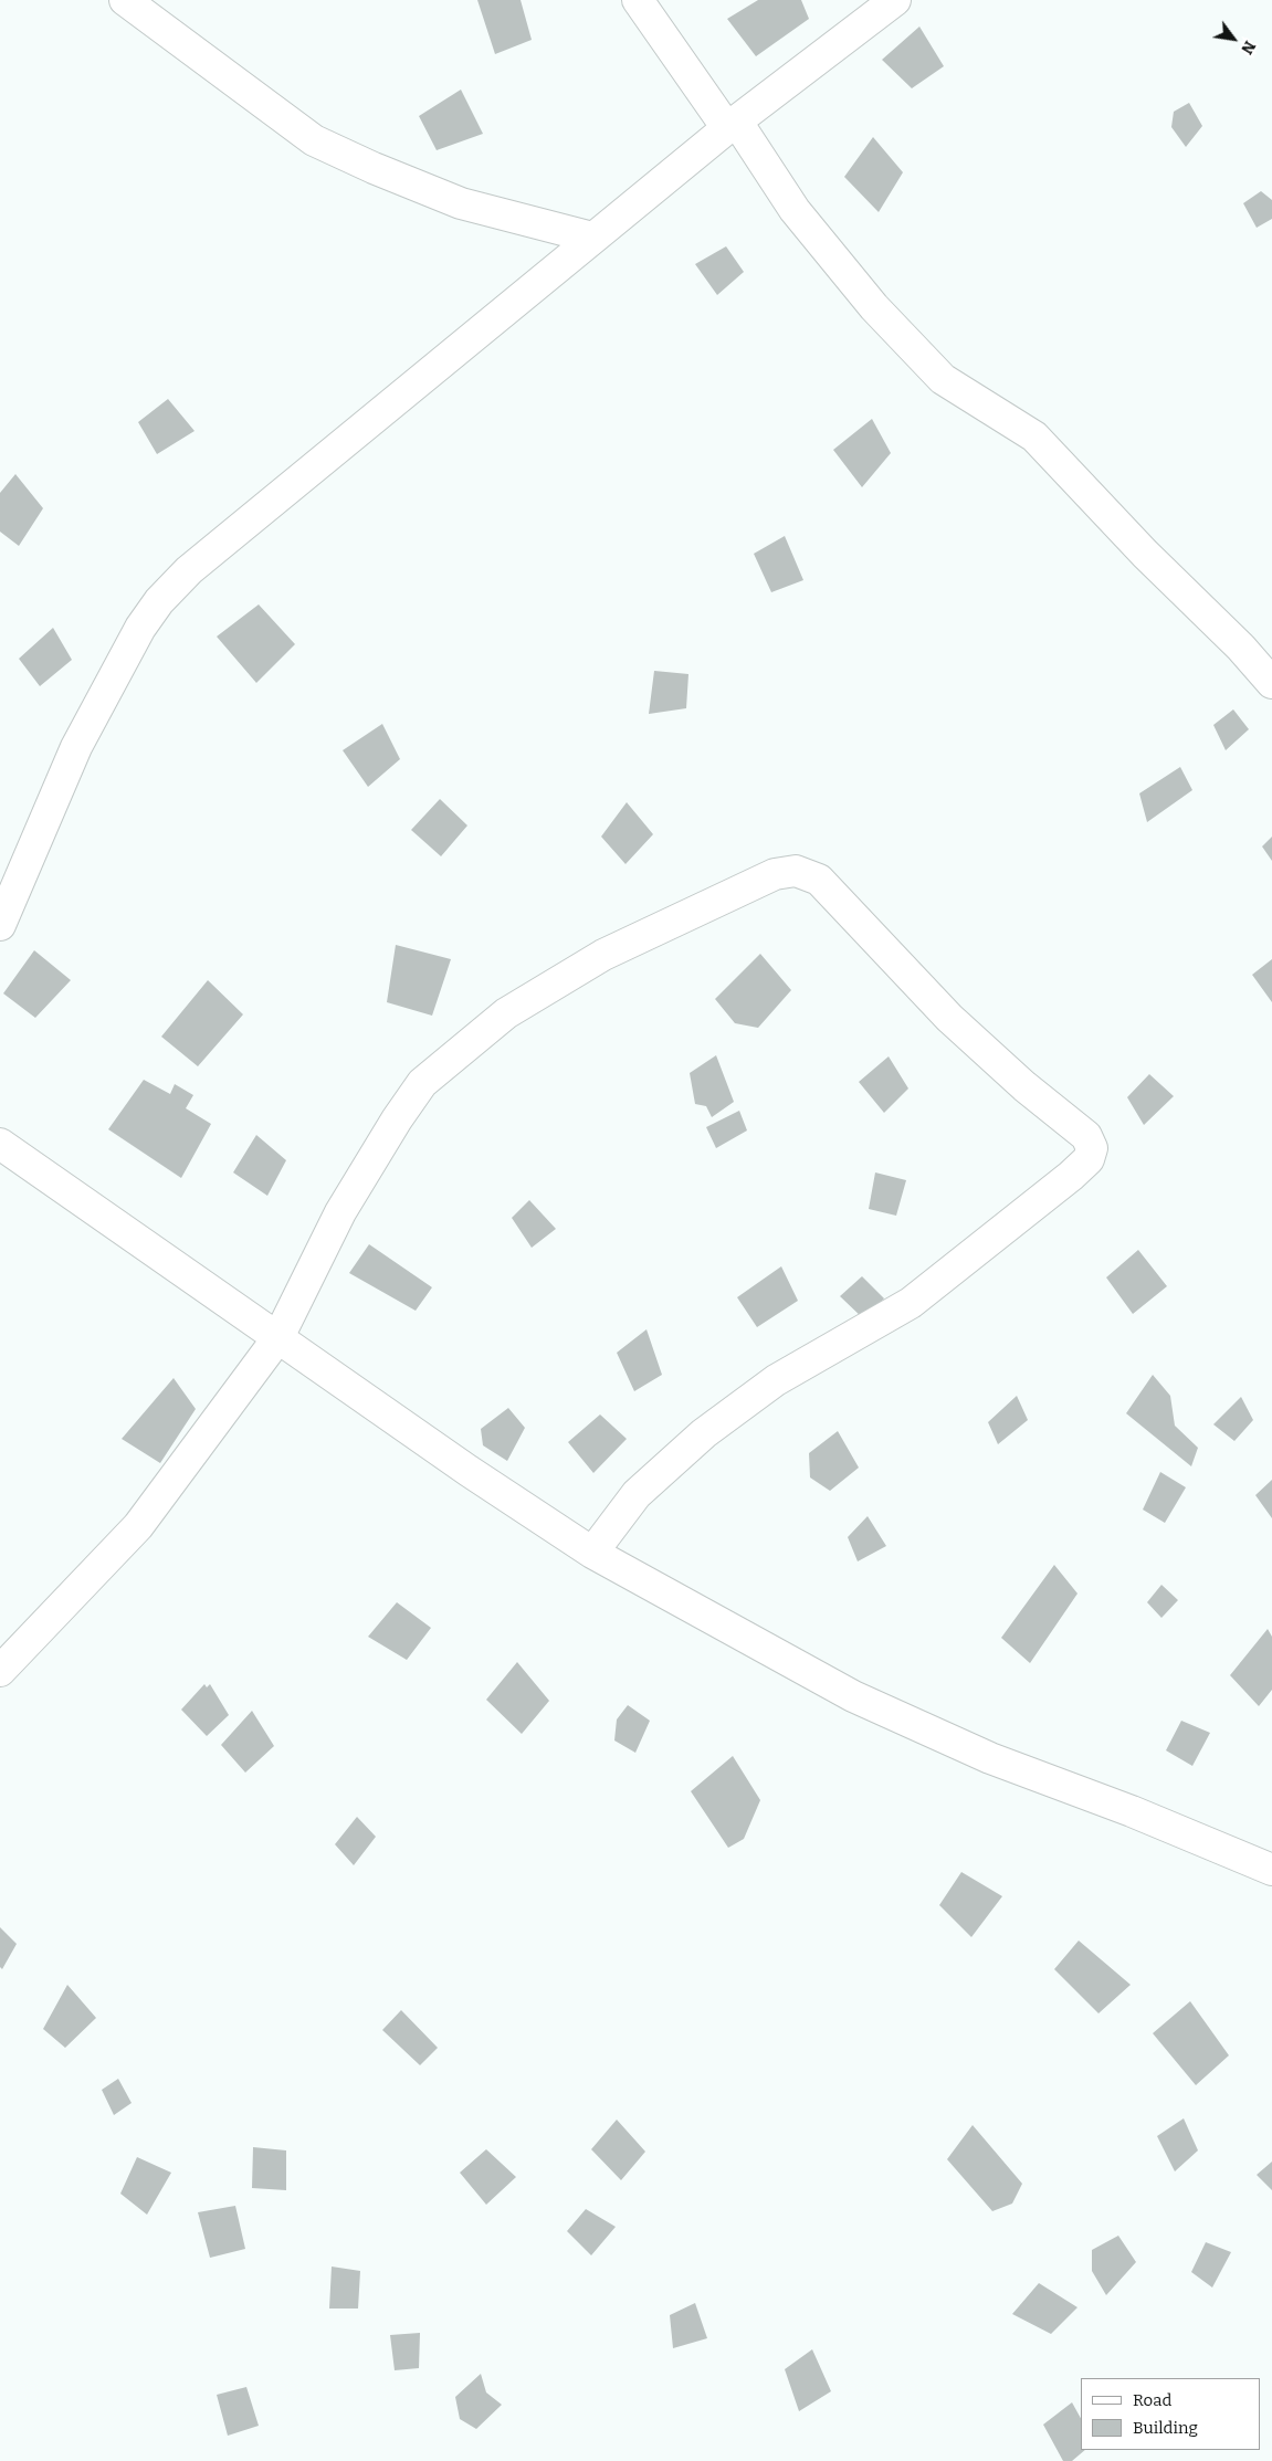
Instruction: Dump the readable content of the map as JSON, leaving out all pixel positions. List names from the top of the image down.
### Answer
{
  "legend": ["Road", "Building"],
  "north": "bottom right"
}
